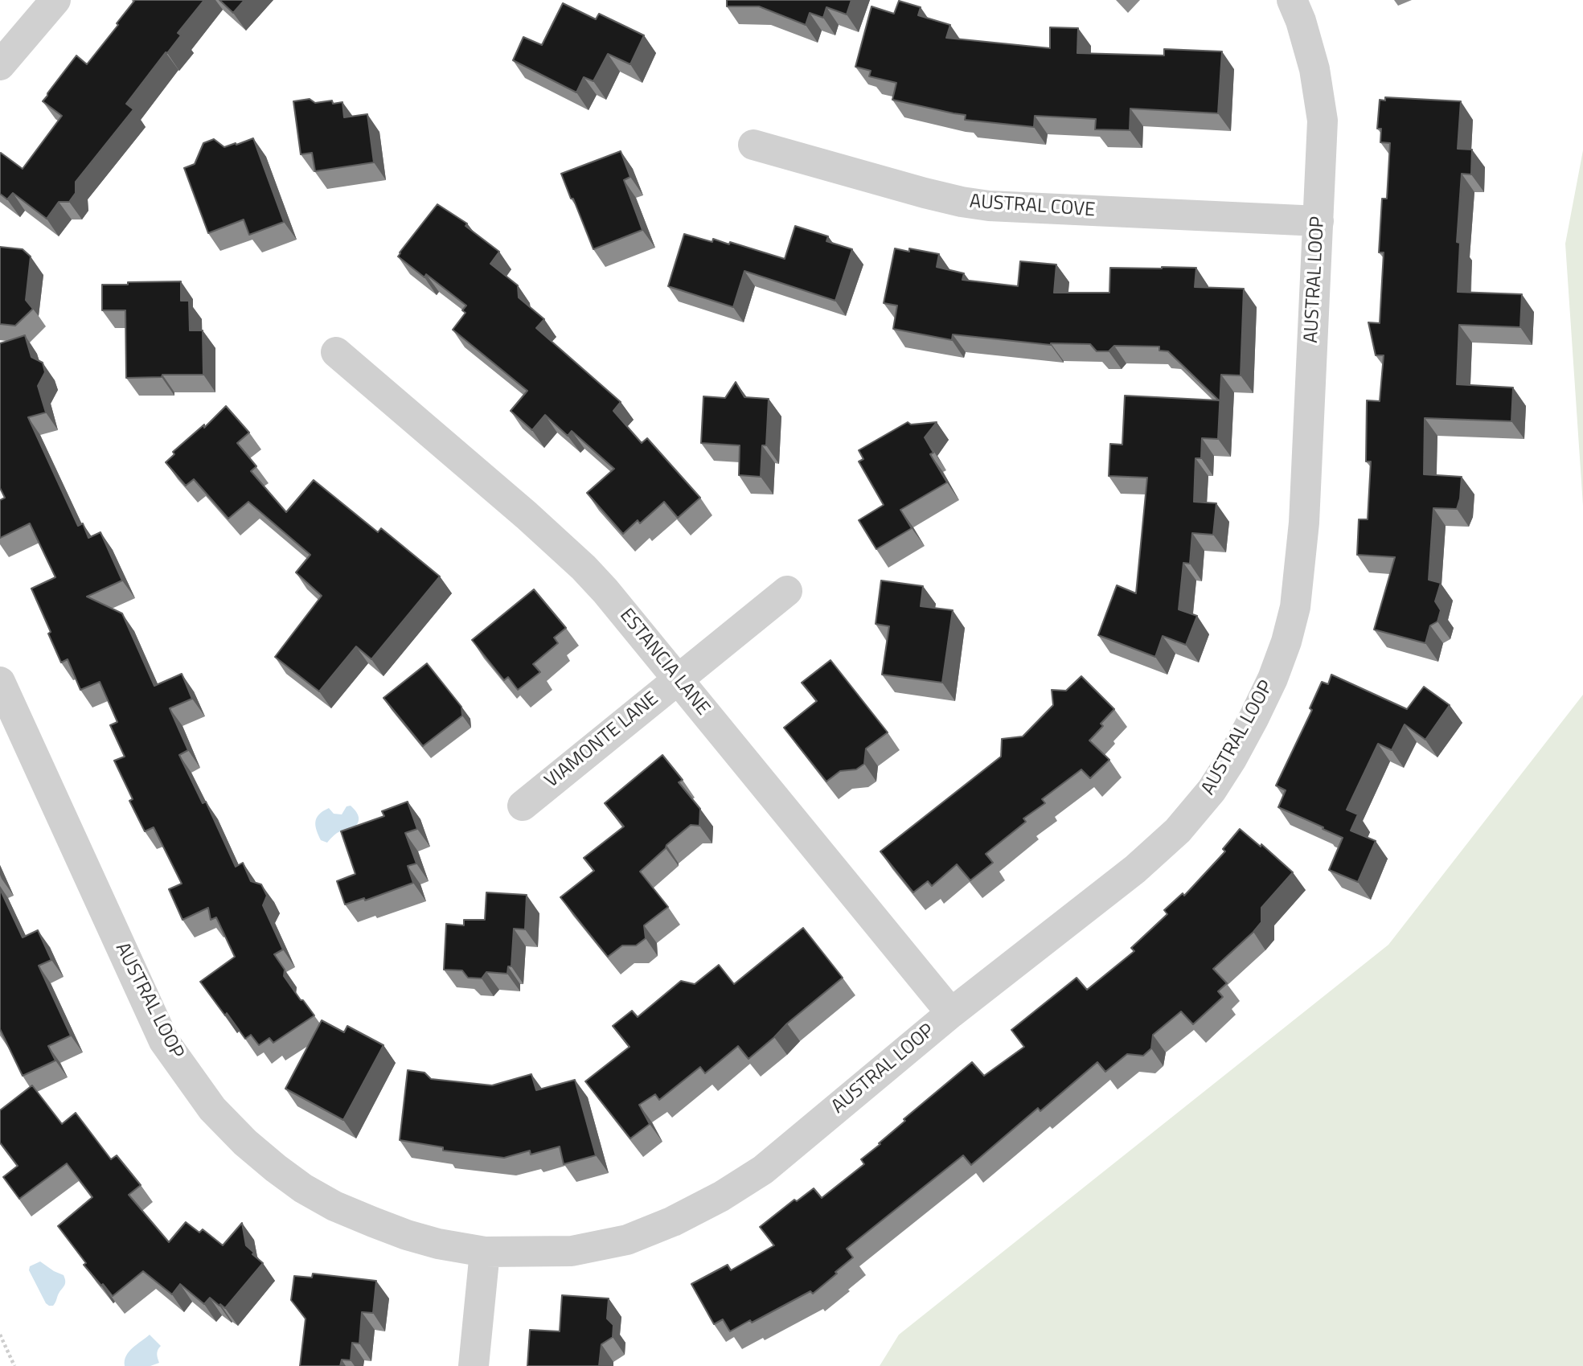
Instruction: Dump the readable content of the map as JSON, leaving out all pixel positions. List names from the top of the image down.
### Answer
{
  "streets": {
    "street": [
      "AUSTRAL COVE",
      "AUSTRAL LOOP",
      "ESTANCIA LANE",
      "VIAMONTE LANE"
    ]
  },
  "crossings": [
    ["AUSTRAL COVE", "AUSTRAL LOOP"],
    ["AUSTRAL LOOP", "ESTANCIA LANE"],
    ["ESTANCIA LANE", "VIAMONTE LANE"]
  ]
}
